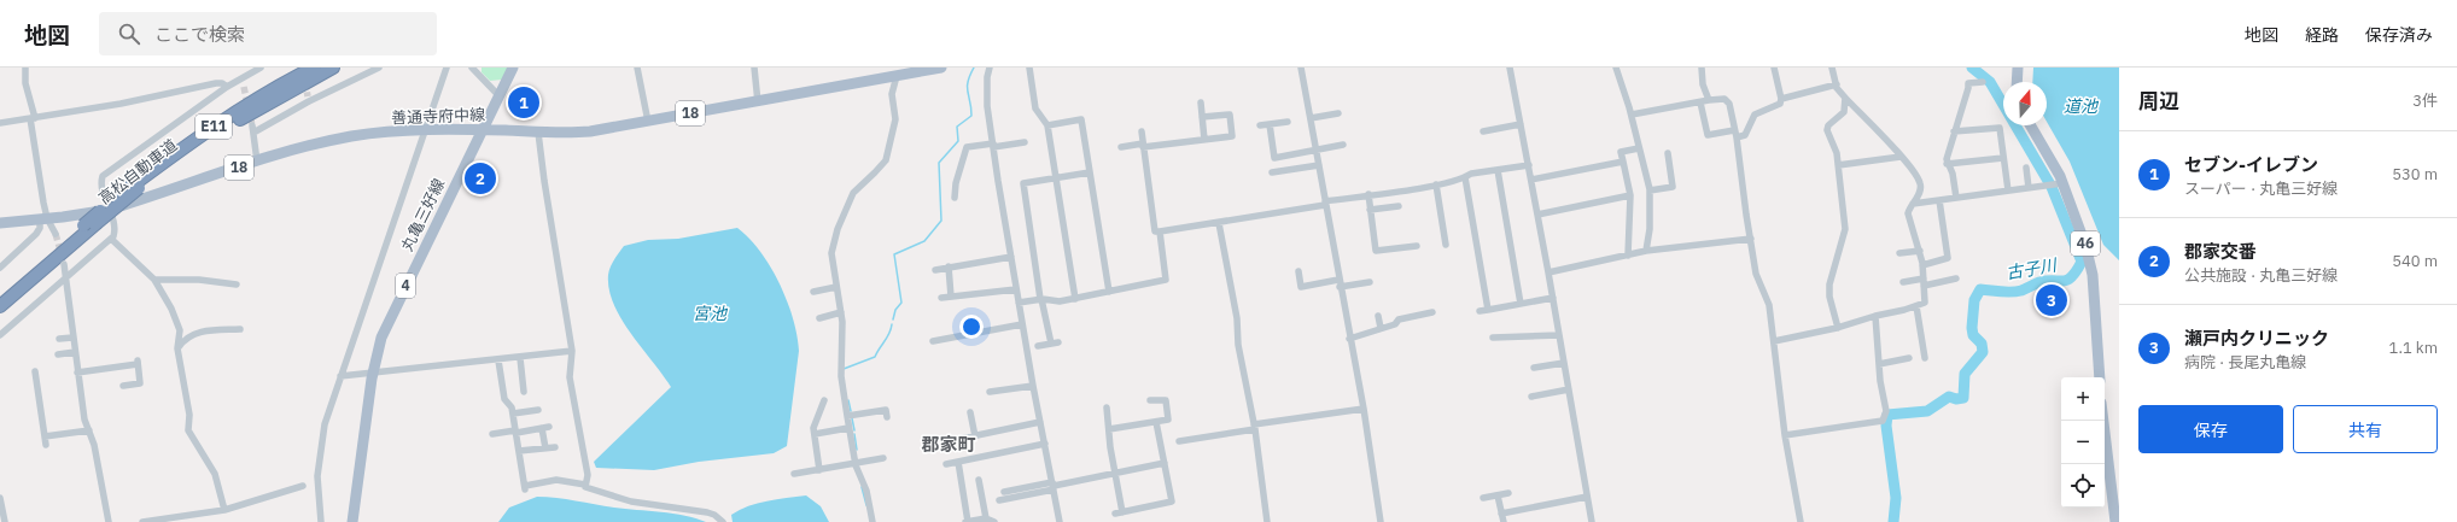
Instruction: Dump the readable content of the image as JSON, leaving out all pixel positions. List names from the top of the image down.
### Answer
{
  "streets": {
    "highway": ["E11", "高松自動車道"],
    "main road": [
      "18",
      "善通寺府中線",
      "丸亀三好線",
      "46",
      "4"
    ]
  },
  "crossings": [
    ["善通寺府中線", "丸亀三好線"]
  ],
  "districts": ["郡家町"],
  "water": ["道池", "古子川", "宮池"],
  "north": "top",
  "page": {
    "header": "地図",
    "search": "ここで検索",
    "nav": ["地図", "経路", "保存済み"],
    "heading": ["周辺", "3件"],
    "pins": ["1", "2", "3"],
    "list": [
      {
        "mark": "1",
        "name": "セブン-イレブン",
        "note": "スーパー · 丸亀三好線",
        "value": "530 m"
      },
      {
        "mark": "2",
        "name": "郡家交番",
        "note": "公共施設 · 丸亀三好線",
        "value": "540 m"
      },
      {
        "mark": "3",
        "name": "瀬戸内クリニック",
        "note": "病院 · 長尾丸亀線",
        "value": "1.1 km"
      }
    ],
    "map_buttons": ["+", "−"],
    "buttons": ["保存", "共有"]
  }
}
